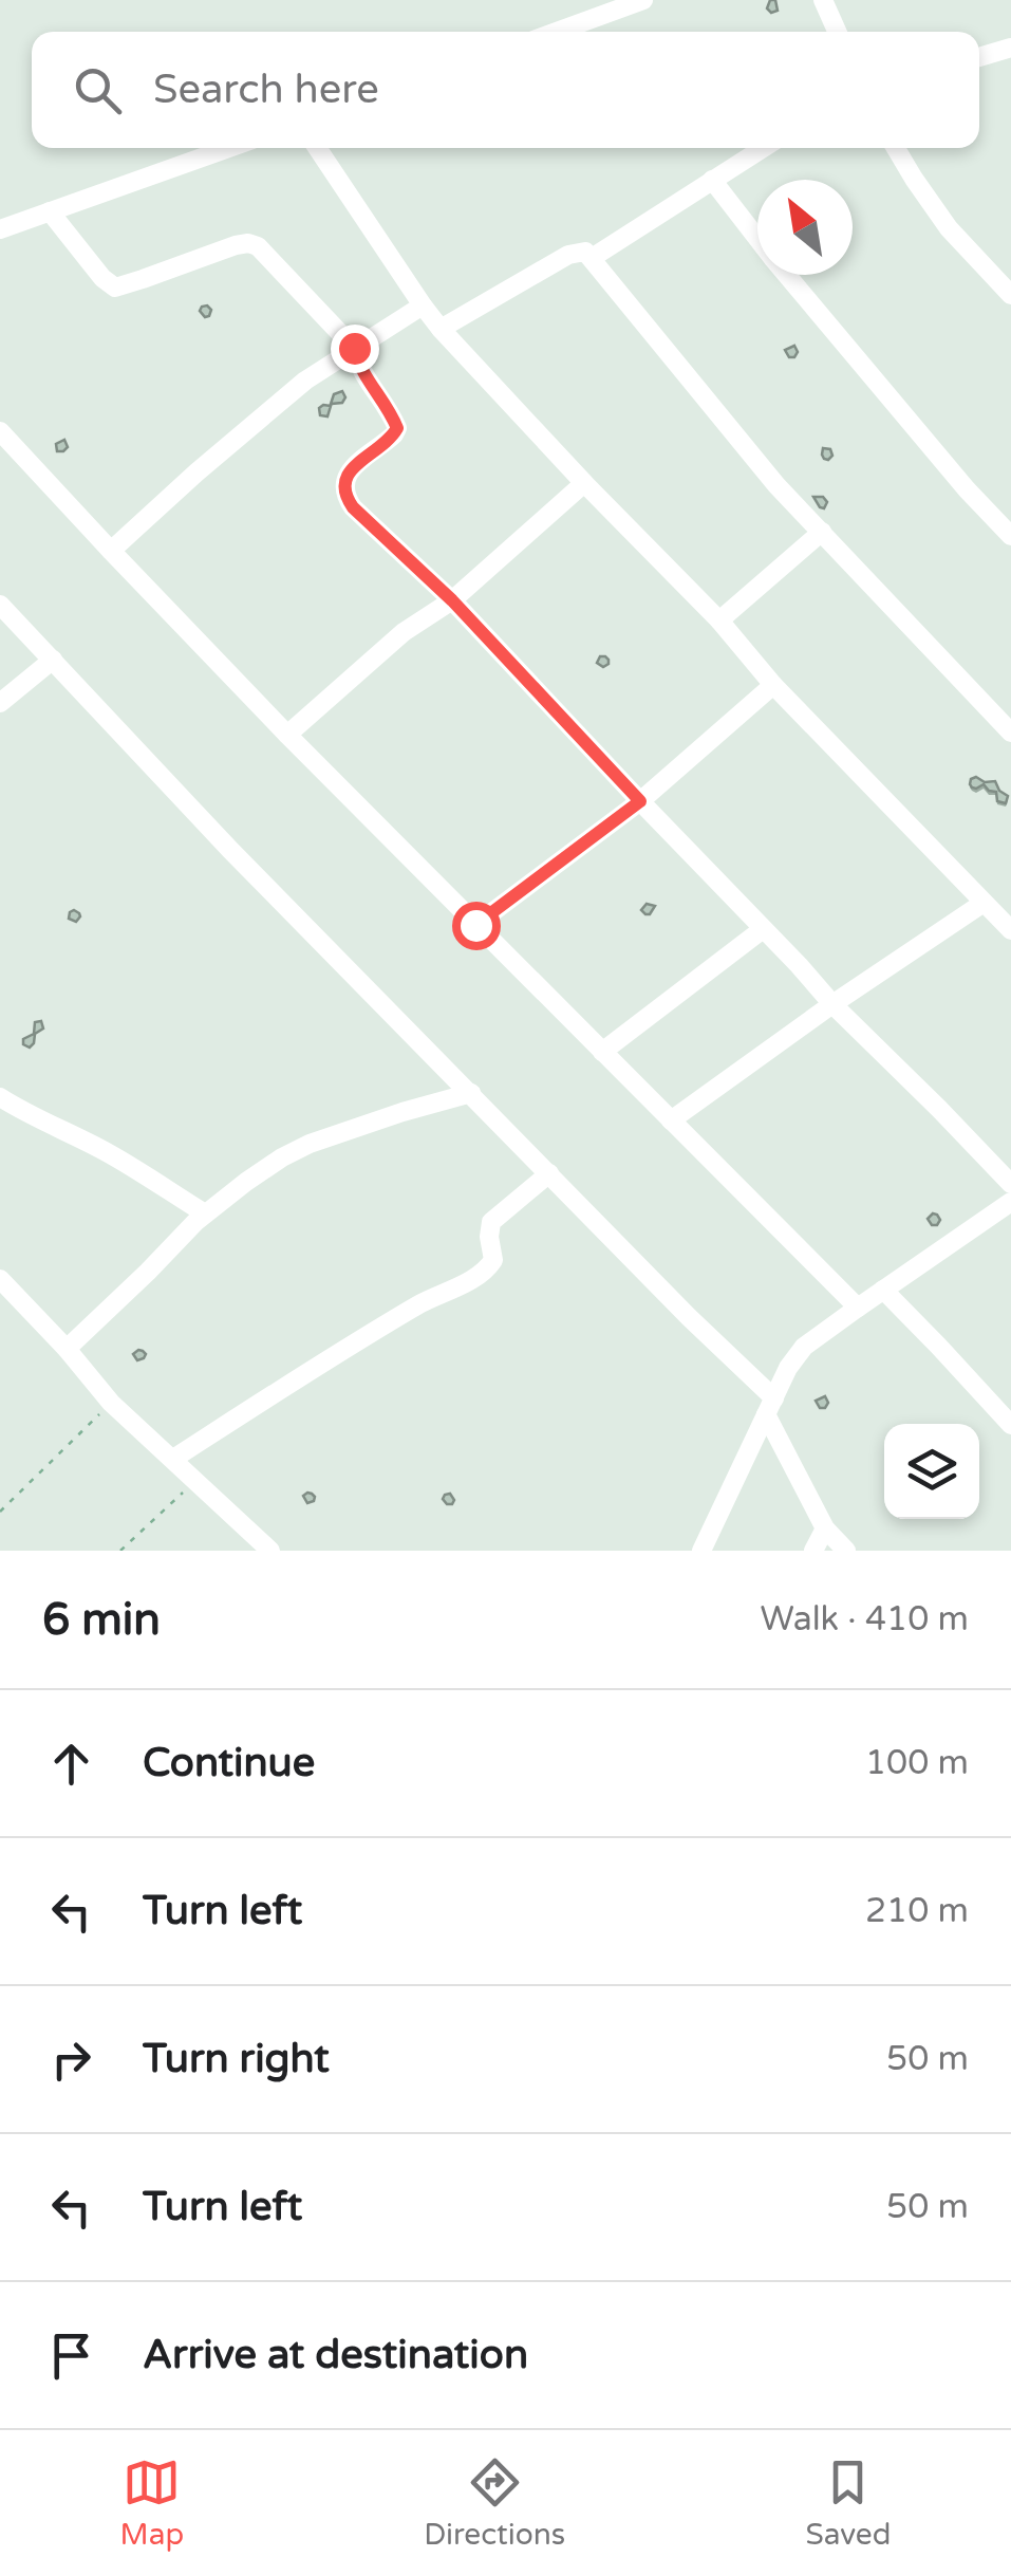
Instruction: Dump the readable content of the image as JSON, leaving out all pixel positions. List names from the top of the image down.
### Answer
{
  "north": "top left",
  "page": {
    "search": "Search here",
    "heading": ["6 min", "Walk · 410 m"],
    "list": [
      ["Continue", "100 m"],
      ["Turn left", "210 m"],
      ["Turn right", "50 m"],
      ["Turn left", "50 m"],
      "Arrive at destination"
    ],
    "nav": ["Map", "Directions", "Saved"]
  }
}
